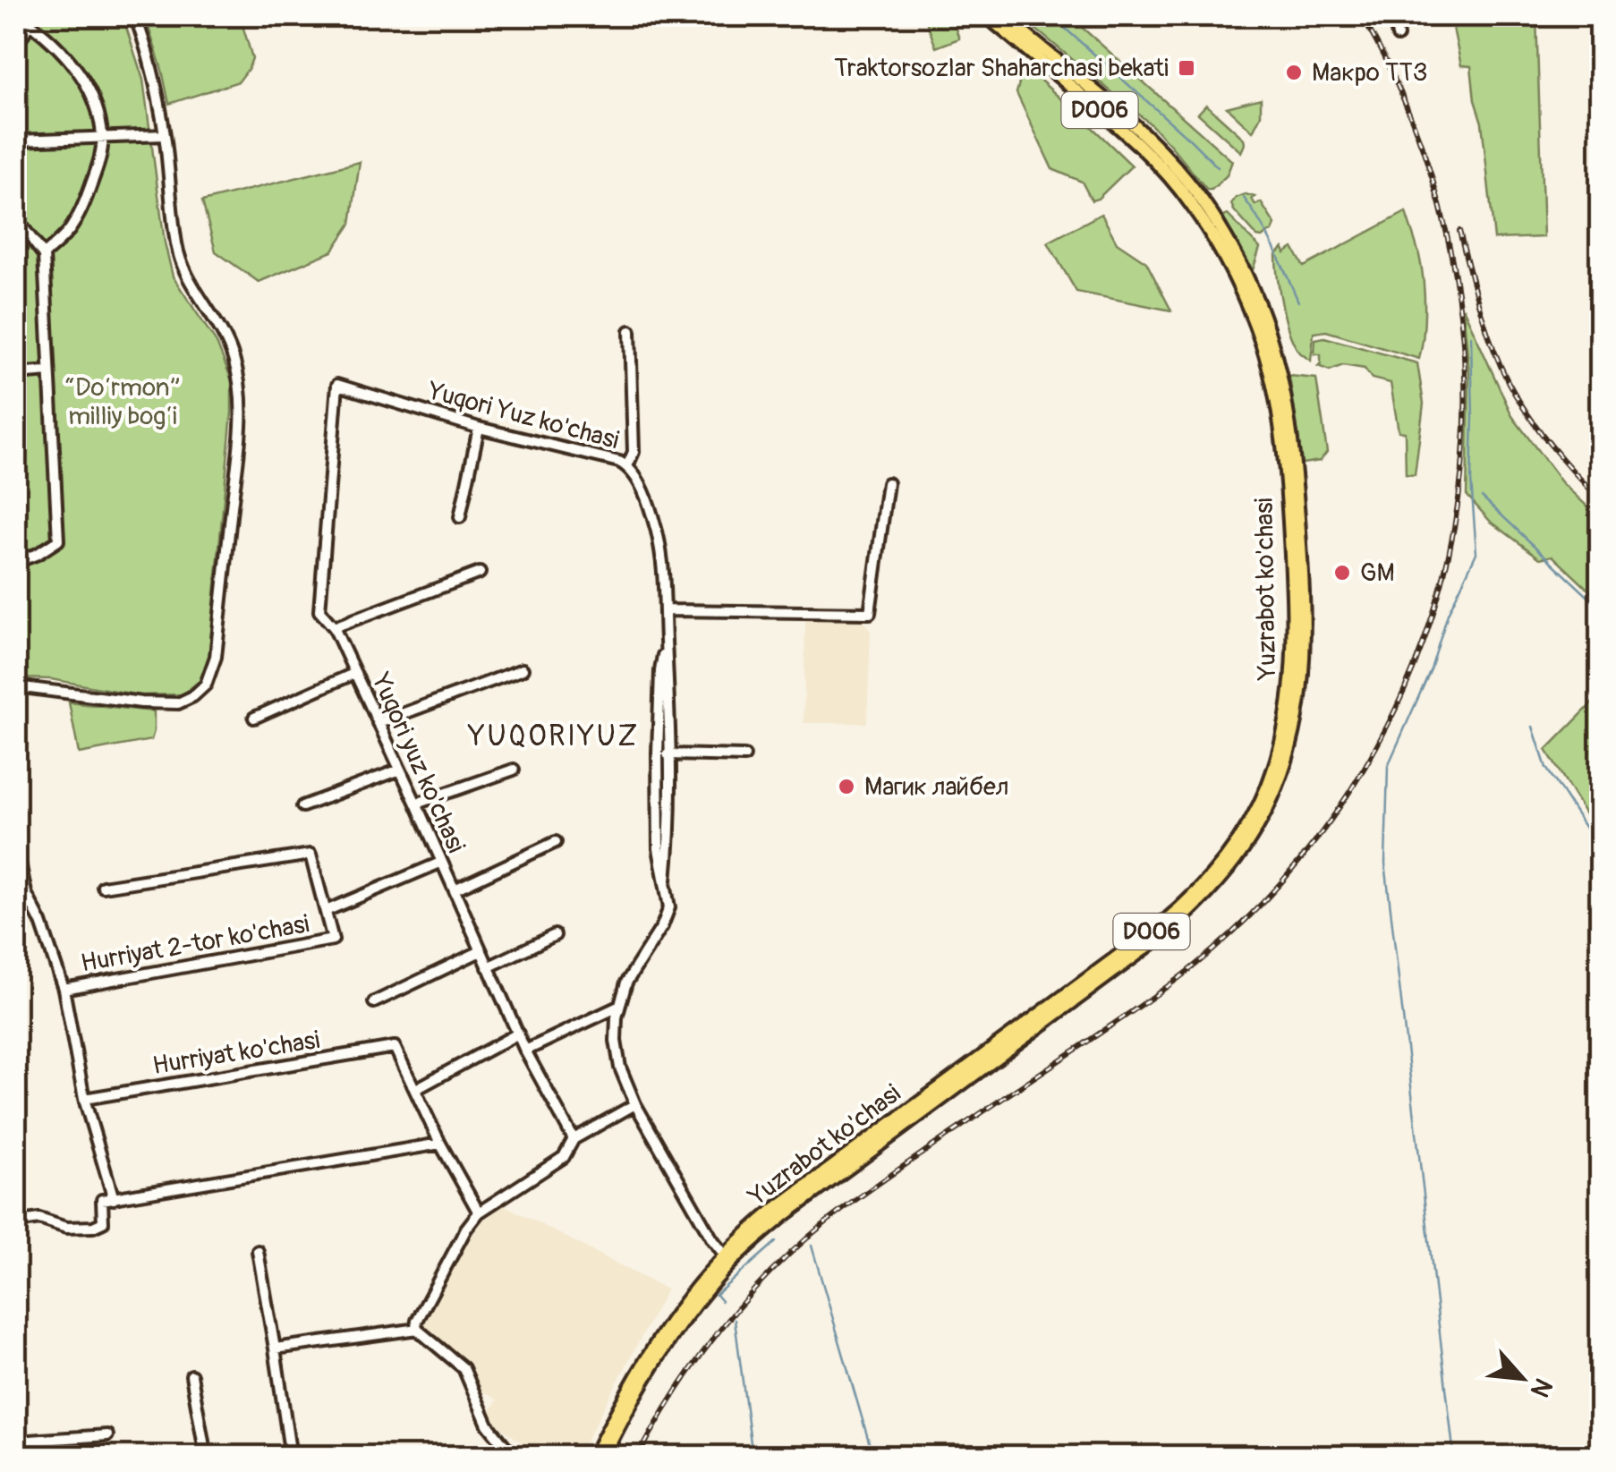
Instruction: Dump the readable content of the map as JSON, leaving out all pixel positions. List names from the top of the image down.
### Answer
{
  "streets": {
    "main road": ["D006", "Yuzrabot ko'chasi"],
    "street": [
      "Yuqori Yuz ko'chasi",
      "Yuqori yuz ko'chasi",
      "Hurriyat 2-tor ko'chasi",
      "Hurriyat ko'chasi"
    ]
  },
  "crossings": [
    ["Yuqori Yuz ko'chasi", "Yuzrabot ko'chasi"],
    ["Yuqori Yuz ko'chasi", "Yuqori yuz ko'chasi"]
  ],
  "districts": ["YUQORIYUZ"],
  "parks": ["“Do‘rmon” milliy bog‘i"],
  "places": {
    "transit": ["Traktorsozlar Shaharchasi bekati"],
    "other": ["Макро ТТЗ", "GM", "Магик лайбел"]
  },
  "north": "bottom right"
}
